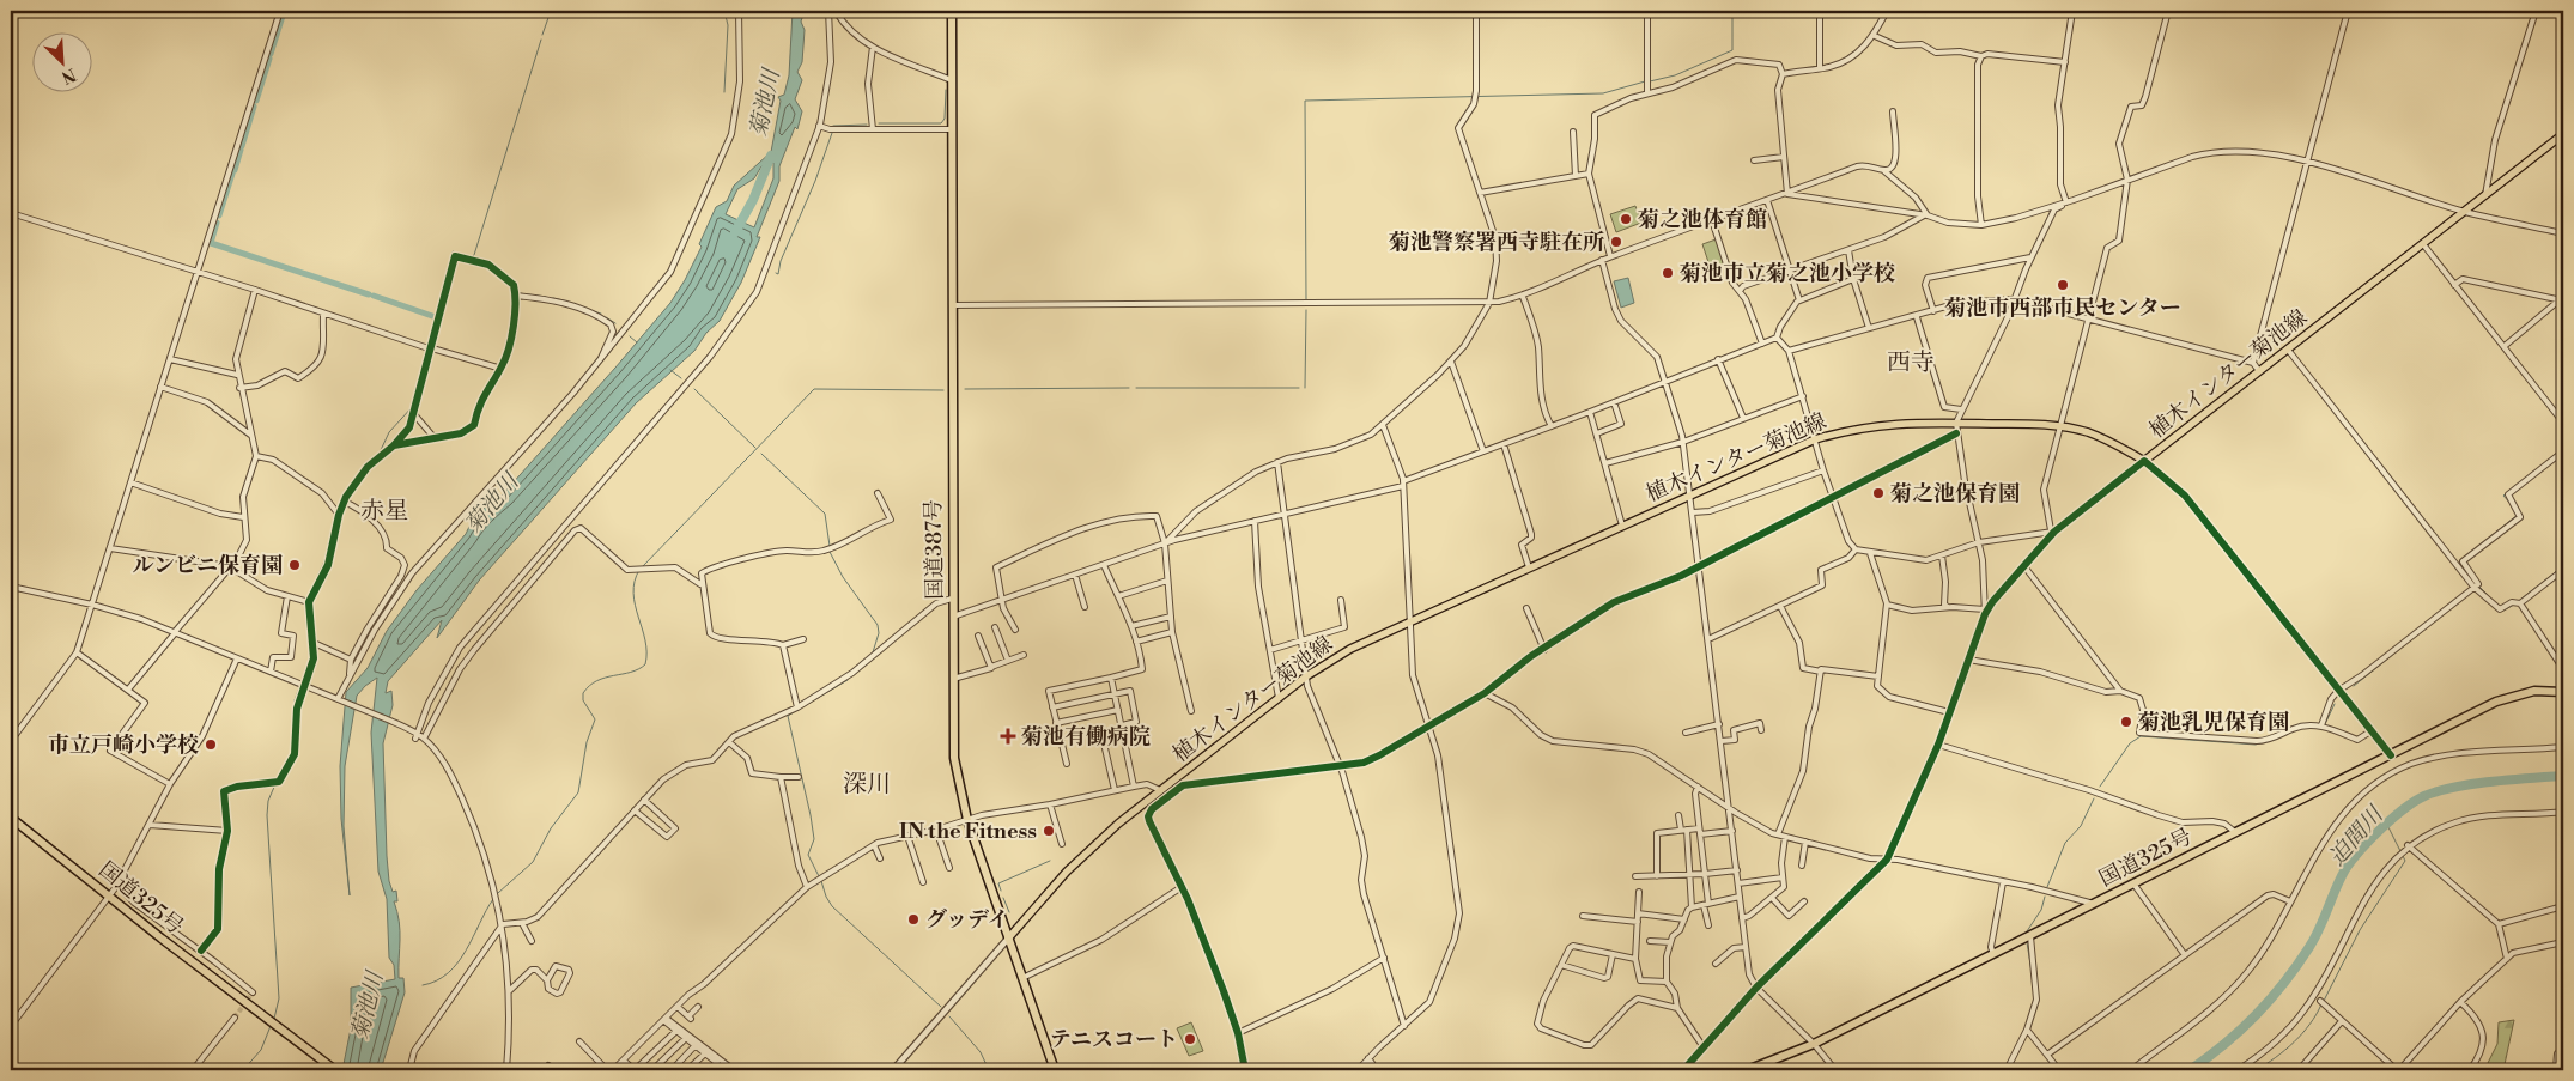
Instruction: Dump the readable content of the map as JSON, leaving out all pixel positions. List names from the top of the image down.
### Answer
{
  "streets": {
    "highway": ["国道387号", "国道325号"],
    "main road": ["植木インター菊池線"]
  },
  "crossings": [
    ["植木インター菊池線", "国道387号"]
  ],
  "districts": ["西寺", "赤星", "深川"],
  "water": ["菊池川", "迫間川"],
  "places": {
    "other": [
      "菊之池体育館",
      "菊池警察署西寺駐在所",
      "菊池市立菊之池小学校",
      "菊池市西部市民センター",
      "菊之池保育園",
      "ルンビニ保育園",
      "菊池乳児保育園",
      "市立戸崎小学校",
      "IN the Fitness",
      "グッデイ",
      "テニスコート"
    ],
    "health": ["菊池有働病院"]
  },
  "north": "bottom right"
}
